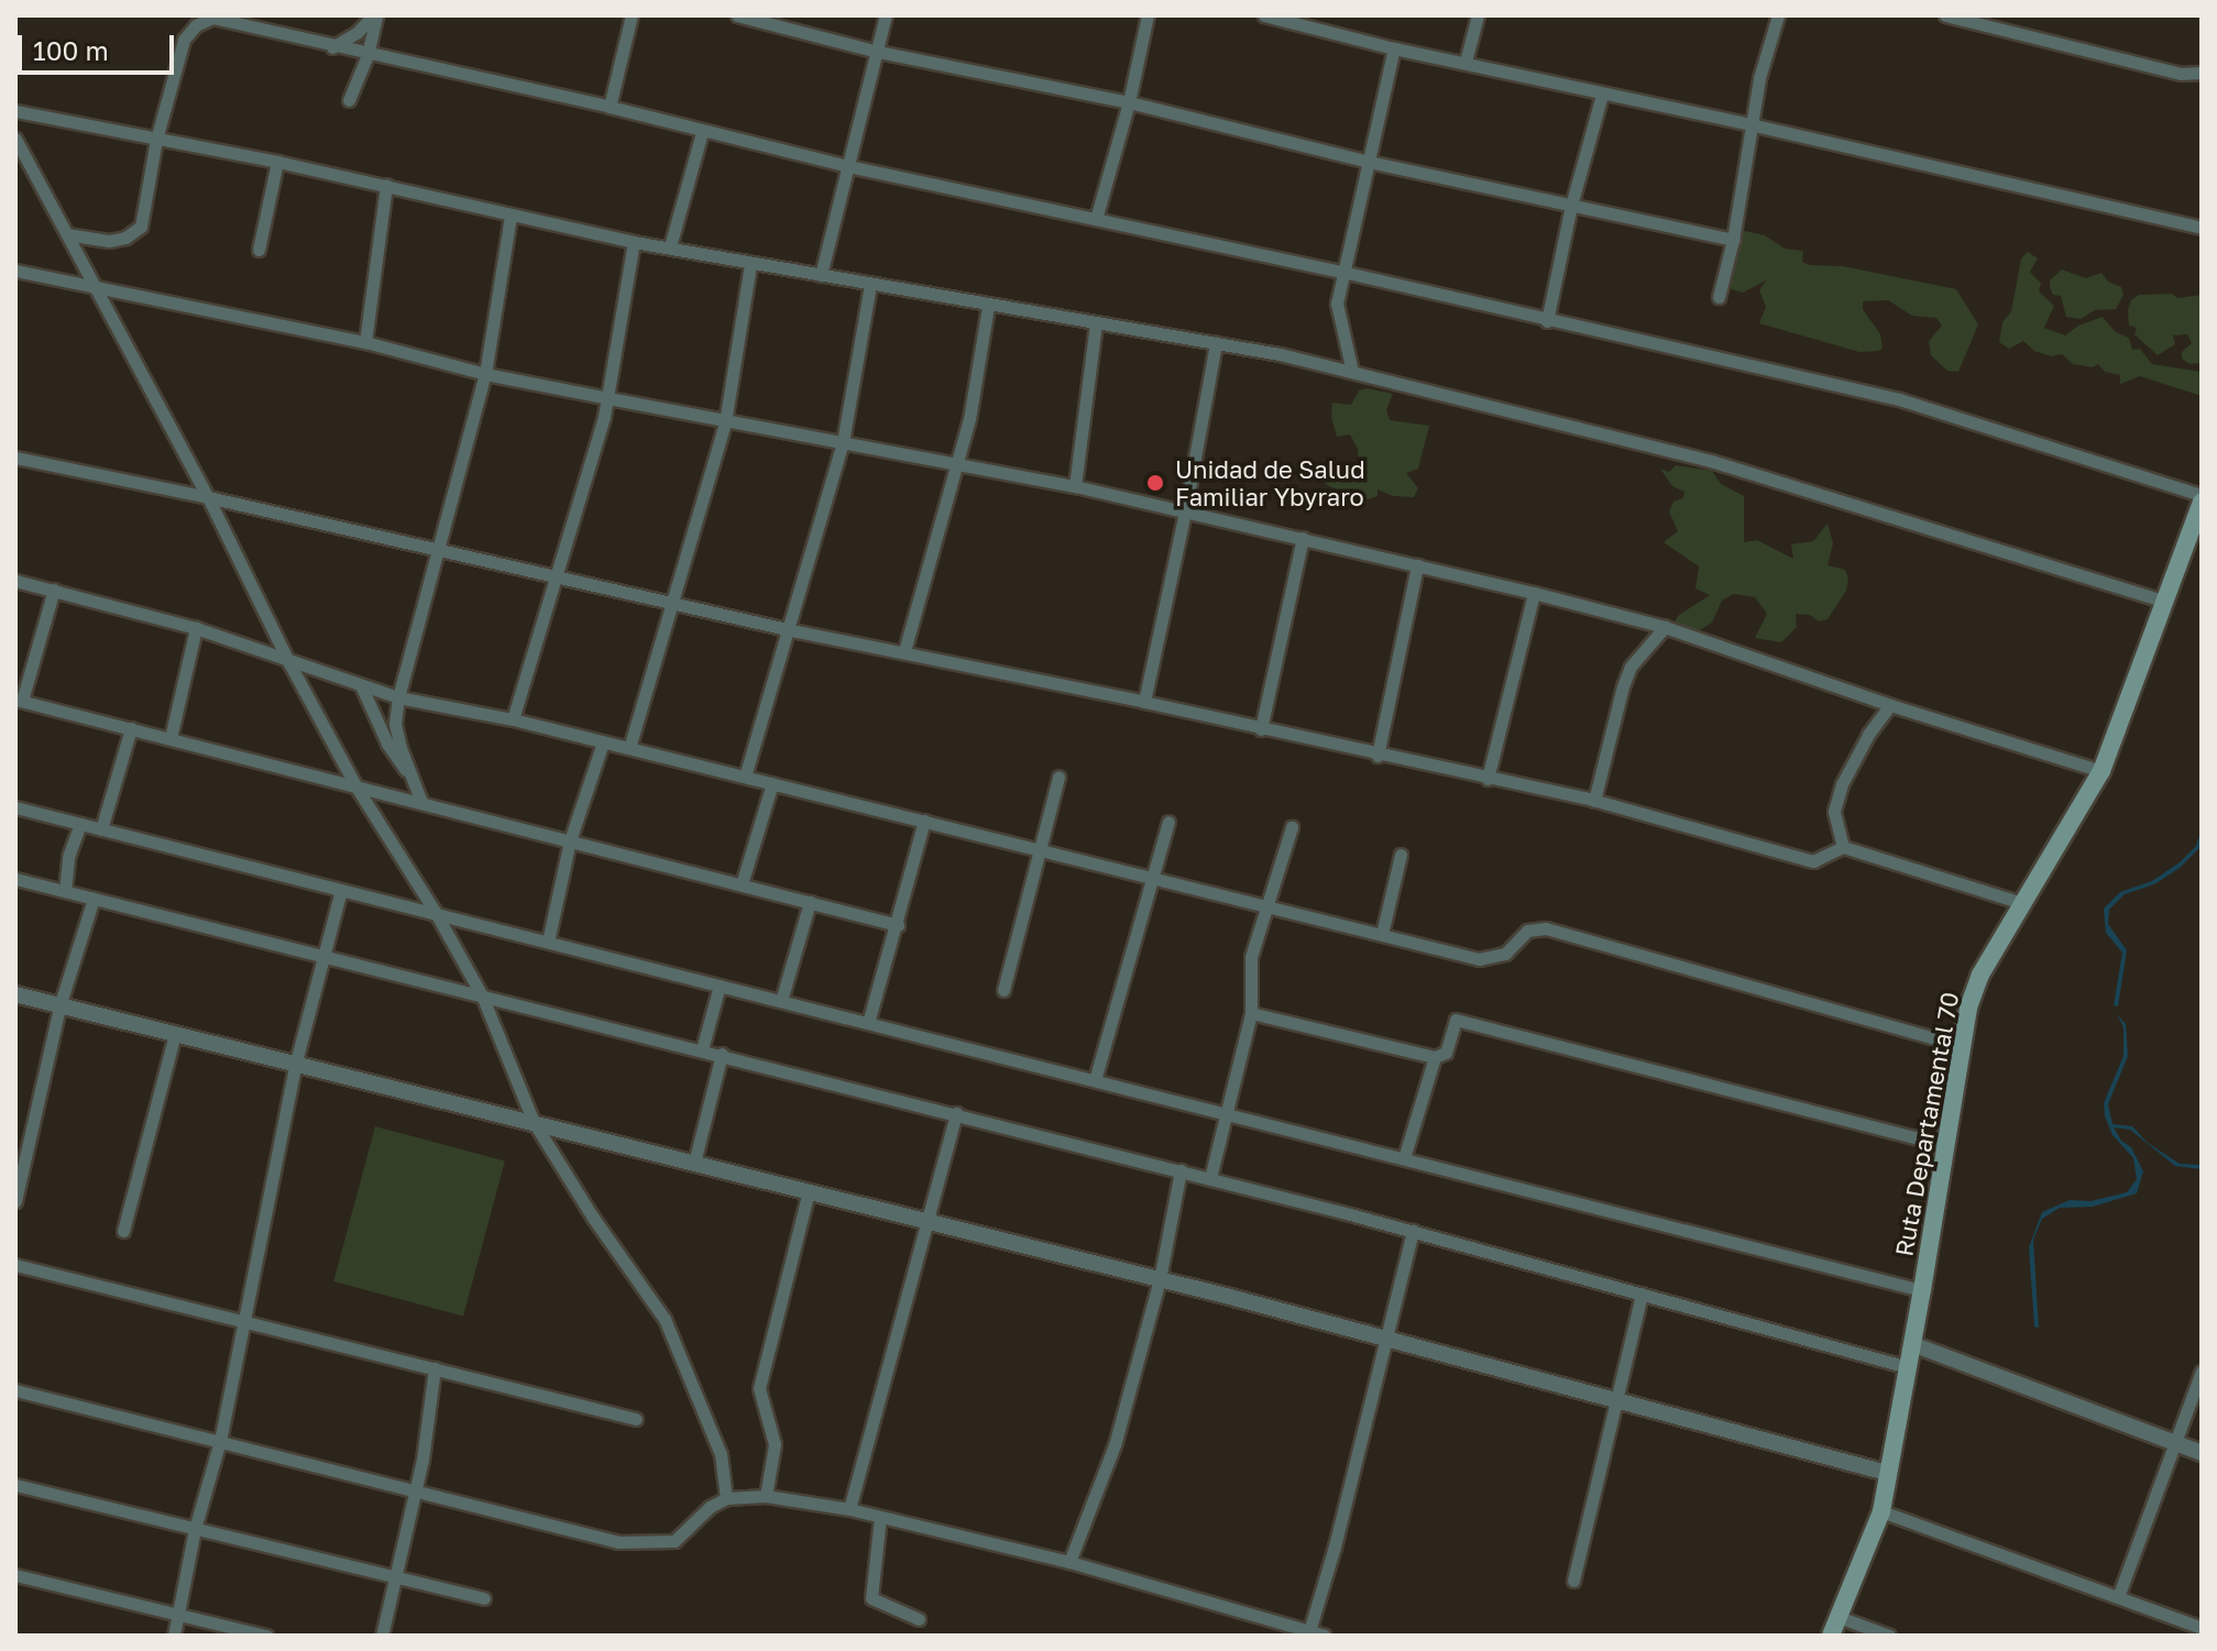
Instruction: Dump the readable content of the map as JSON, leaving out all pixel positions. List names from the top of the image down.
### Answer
{
  "streets": {
    "main road": ["Ruta Departamental 70"]
  },
  "places": ["Unidad de Salud Familiar Ybyraro"],
  "scale_bar": "100 m"
}
